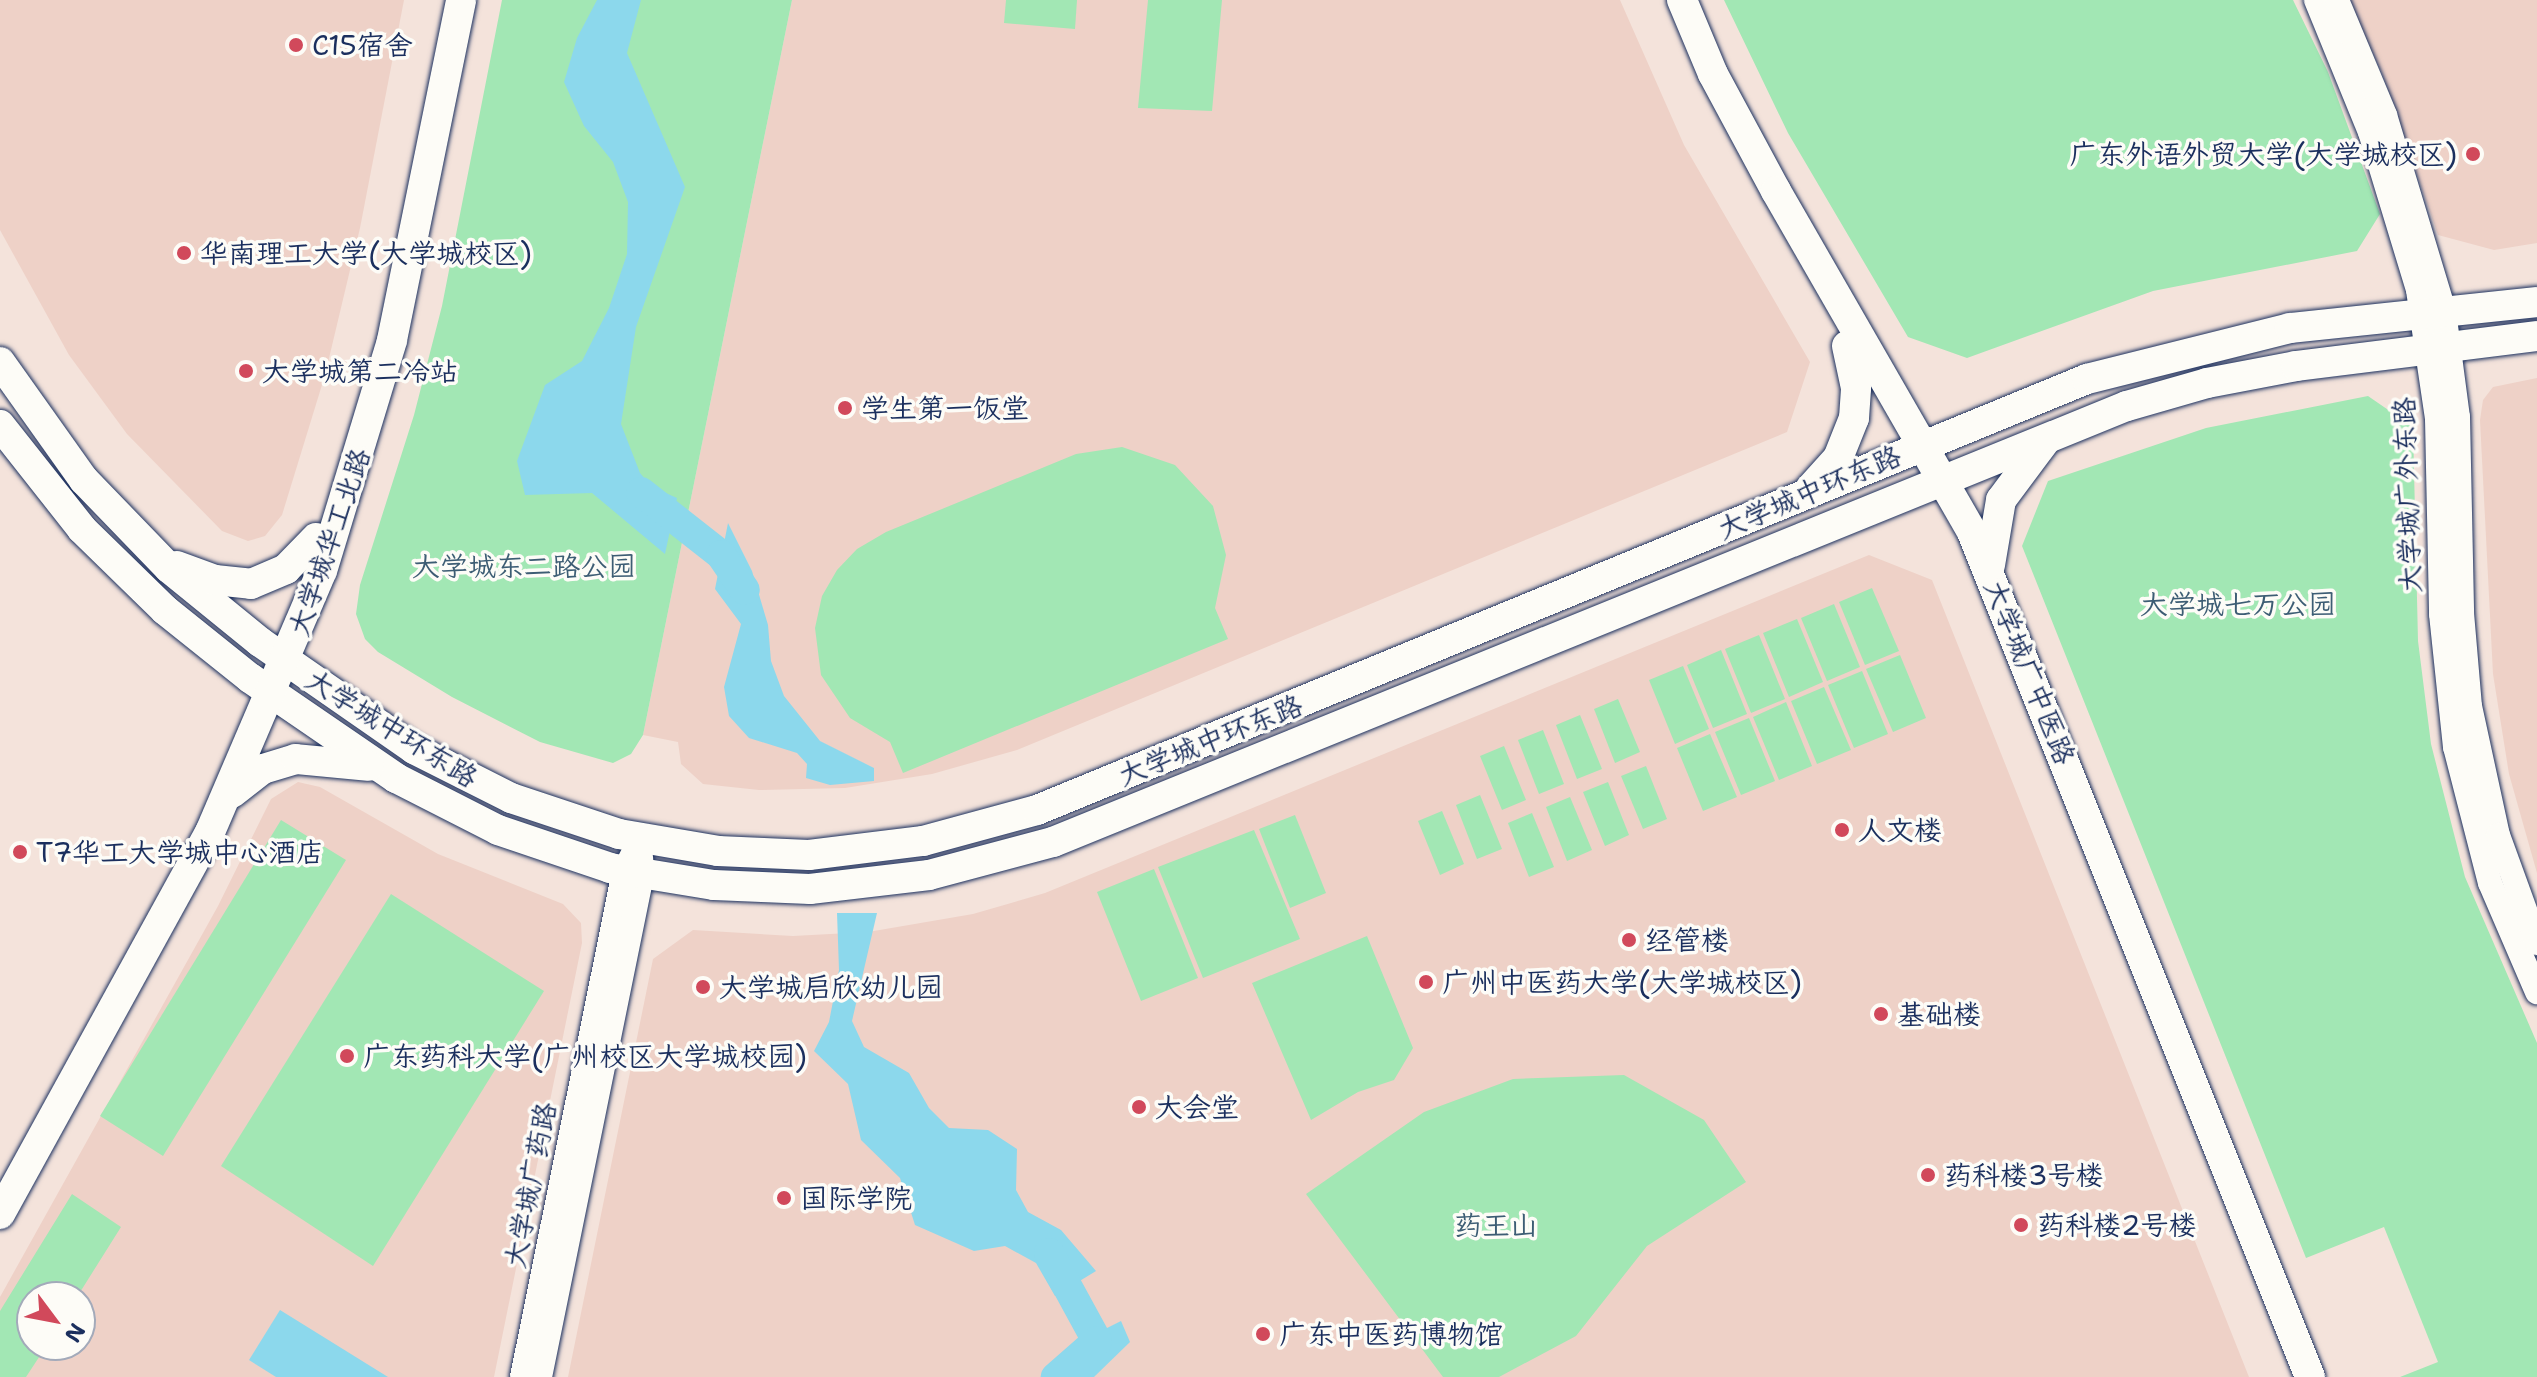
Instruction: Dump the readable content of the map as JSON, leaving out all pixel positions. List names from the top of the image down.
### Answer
{
  "streets": {
    "main road": ["大学城中环东路", "大学城华工北路", "大学城广中医路"],
    "street": ["大学城广外东路", "大学城广药路"]
  },
  "crossings": [
    ["大学城中环东路", "大学城广外东路"],
    ["大学城中环东路", "大学城华工北路"],
    ["大学城中环东路", "大学城广中医路"],
    ["大学城中环东路", "大学城广药路"]
  ],
  "parks": ["大学城东二路公园", "大学城七万公园", "药王山"],
  "places": [
    "C15宿舍",
    "广东外语外贸大学(大学城校区)",
    "华南理工大学(大学城校区)",
    "大学城第二冷站",
    "学生第一饭堂",
    "人文楼",
    "T7华工大学城中心酒店",
    "经管楼",
    "广州中医药大学(大学城校区)",
    "大学城启欣幼儿园",
    "基础楼",
    "广东药科大学(广州校区大学城校园)",
    "大会堂",
    "药科楼3号楼",
    "国际学院",
    "药科楼2号楼",
    "广东中医药博物馆"
  ],
  "north": "bottom right"
}
